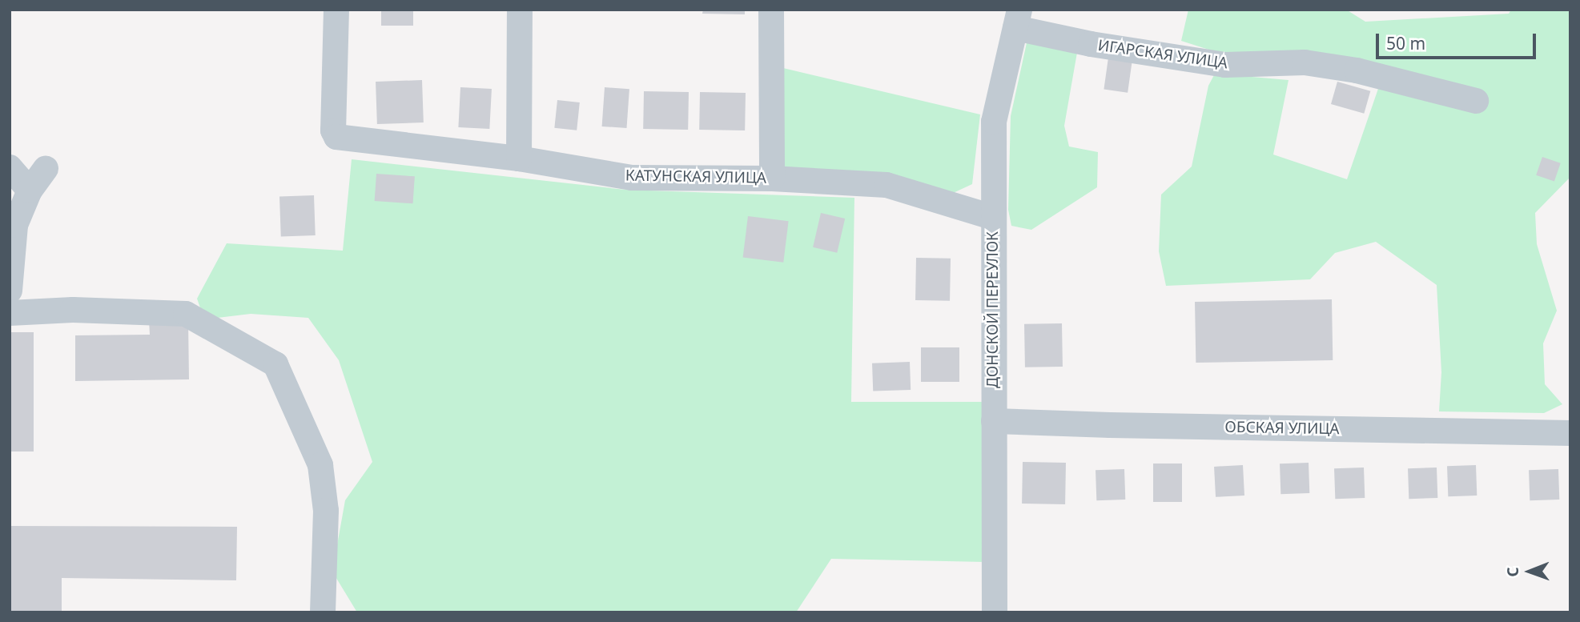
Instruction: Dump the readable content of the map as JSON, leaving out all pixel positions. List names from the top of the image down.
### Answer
{
  "streets": {
    "street": [
      "ИГАРСКАЯ УЛИЦА",
      "КАТУНСКАЯ УЛИЦА",
      "ДОНСКОЙ ПЕРЕУЛОК",
      "ОБСКАЯ УЛИЦА"
    ]
  },
  "crossings": [
    ["ИГАРСКАЯ УЛИЦА", "ДОНСКОЙ ПЕРЕУЛОК"],
    ["КАТУНСКАЯ УЛИЦА", "ДОНСКОЙ ПЕРЕУЛОК"],
    ["ДОНСКОЙ ПЕРЕУЛОК", "ОБСКАЯ УЛИЦА"]
  ],
  "scale_bar": "50 m",
  "north": "left"
}
